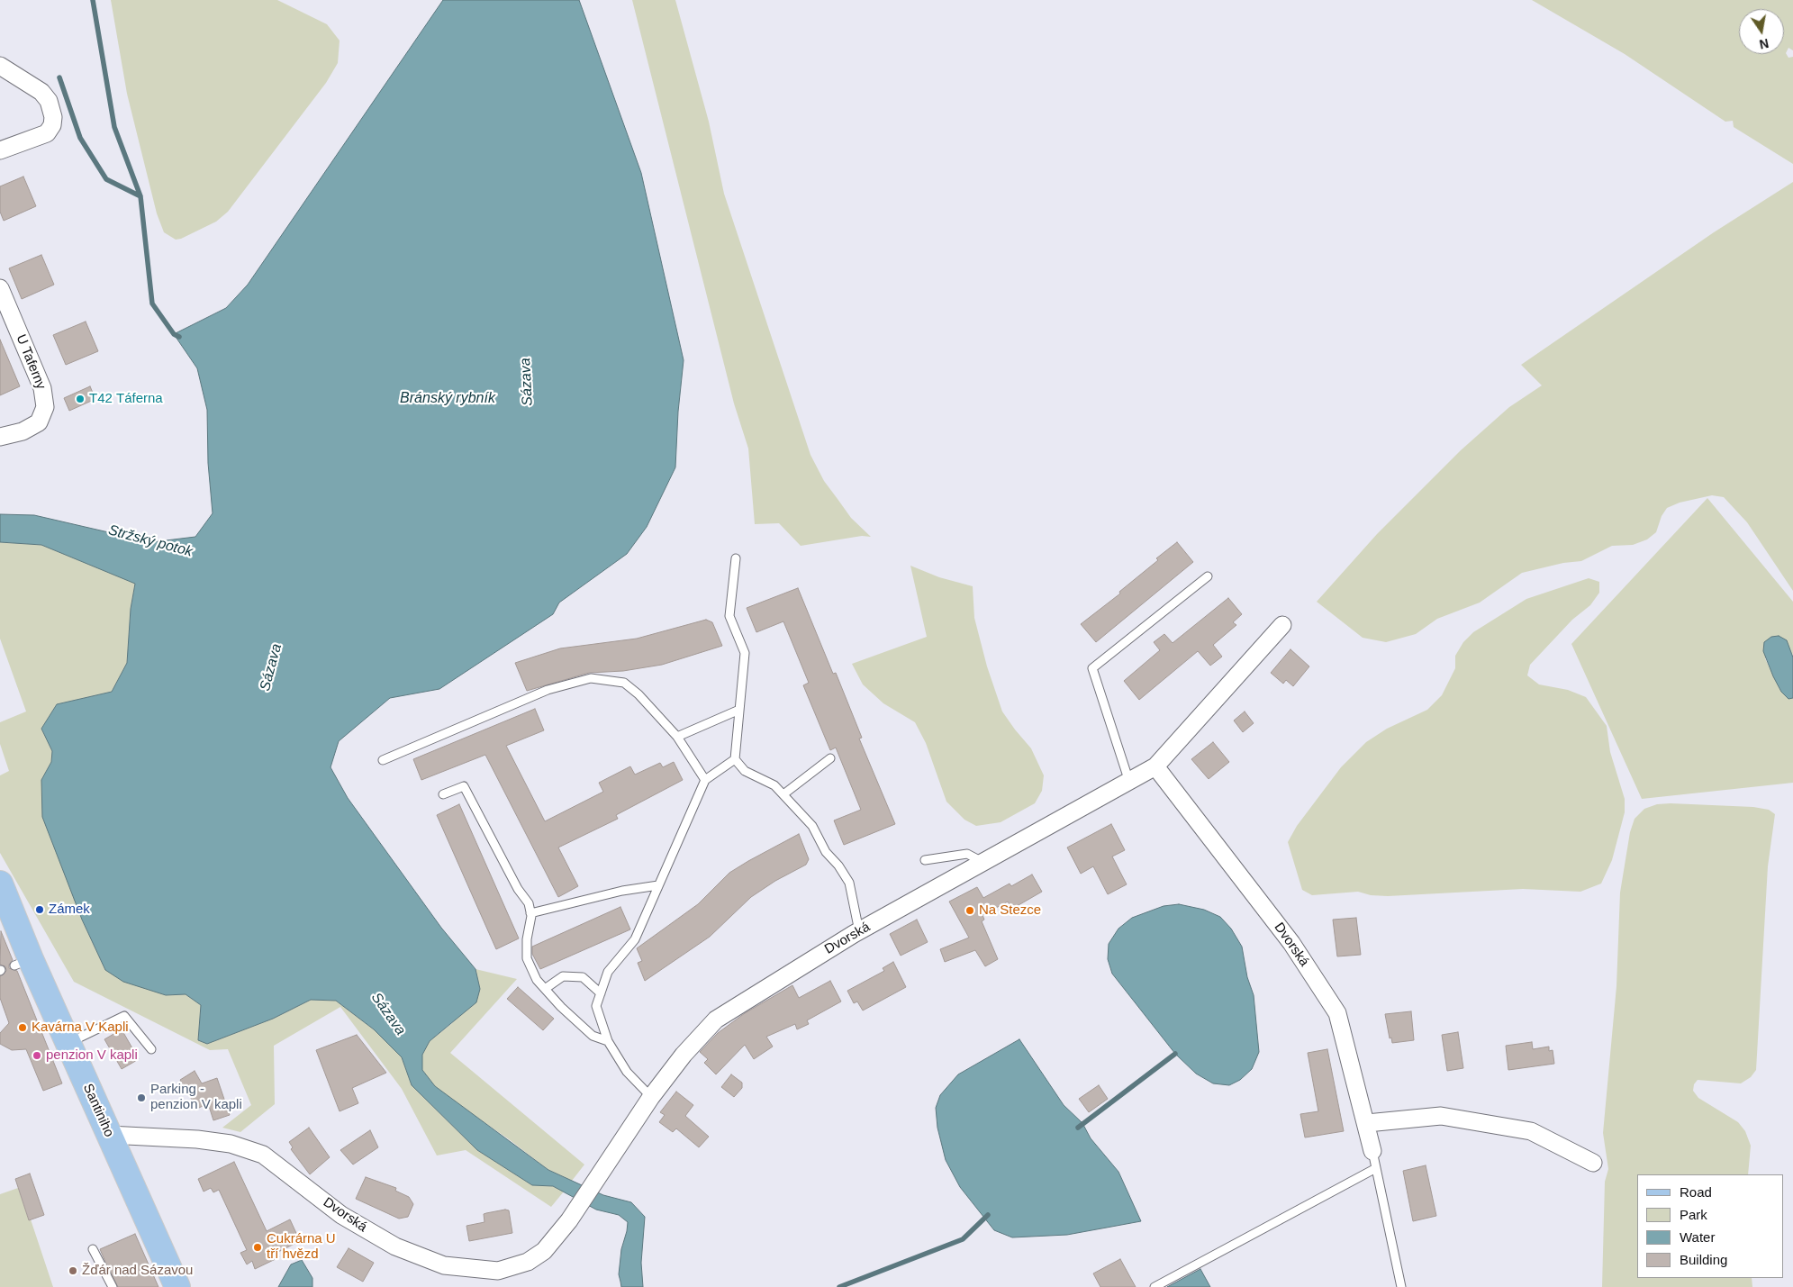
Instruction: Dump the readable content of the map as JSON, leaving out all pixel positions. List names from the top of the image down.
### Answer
{
  "streets": {
    "main road": ["Santiniho"],
    "street": ["U Taferny", "Dvorská"]
  },
  "crossings": [
    ["Dvorská", "Santiniho"]
  ],
  "water": ["Sázava", "Bránský rybník", "Stržský potok"],
  "places": [
    "T42 Táferna",
    "Zámek",
    "Na Stezce",
    "Kavárna V Kapli",
    "penzion V kapli",
    "Parking - penzion V kapli",
    "Cukrárna U tří hvězd",
    "Žďár nad Sázavou"
  ],
  "legend": [
    "Road",
    "Park",
    "Water",
    "Building"
  ],
  "north": "bottom"
}
